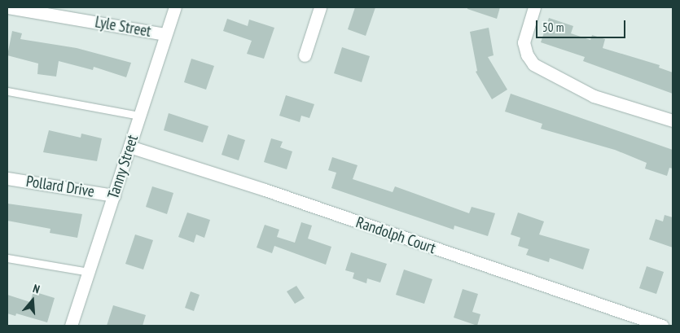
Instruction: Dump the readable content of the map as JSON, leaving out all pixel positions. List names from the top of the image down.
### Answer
{
  "streets": {
    "street": [
      "Lyle Street",
      "Tanny Street",
      "Pollard Drive",
      "Randolph Court"
    ]
  },
  "crossings": [
    ["Lyle Street", "Tanny Street"],
    ["Tanny Street", "Pollard Drive"],
    ["Tanny Street", "Randolph Court"]
  ],
  "scale_bar": "50 m",
  "north": "top"
}
